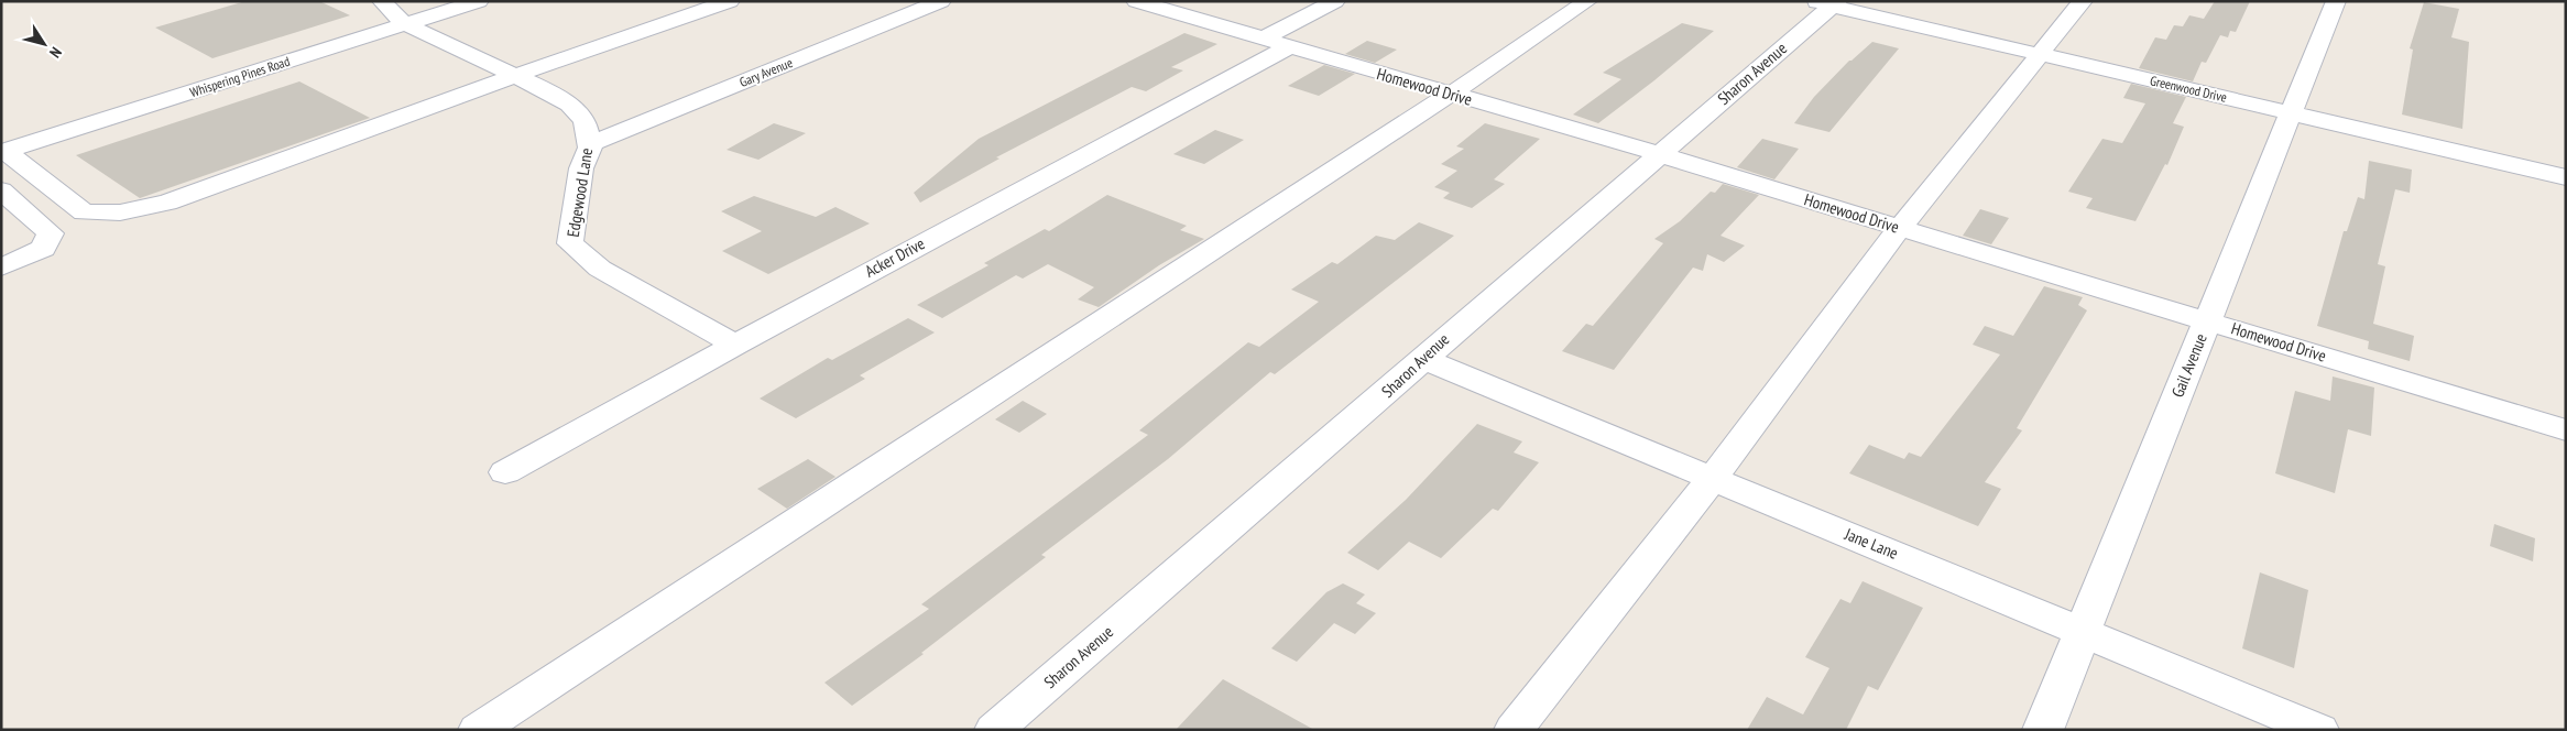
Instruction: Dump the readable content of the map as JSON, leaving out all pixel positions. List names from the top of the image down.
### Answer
{
  "streets": {
    "street": [
      "Gary Avenue",
      "Sharon Avenue",
      "Whispering Pines Road",
      "Homewood Drive",
      "Greenwood Drive",
      "Edgewood Lane",
      "Acker Drive",
      "Gail Avenue",
      "Jane Lane"
    ]
  },
  "crossings": [
    ["Gary Avenue", "Edgewood Lane"],
    ["Sharon Avenue", "Homewood Drive"],
    ["Sharon Avenue", "Greenwood Drive"],
    ["Sharon Avenue", "Jane Lane"],
    ["Whispering Pines Road", "Edgewood Lane"],
    ["Homewood Drive", "Acker Drive"],
    ["Homewood Drive", "Gail Avenue"],
    ["Greenwood Drive", "Gail Avenue"],
    ["Edgewood Lane", "Acker Drive"],
    ["Gail Avenue", "Jane Lane"]
  ],
  "north": "bottom right"
}
